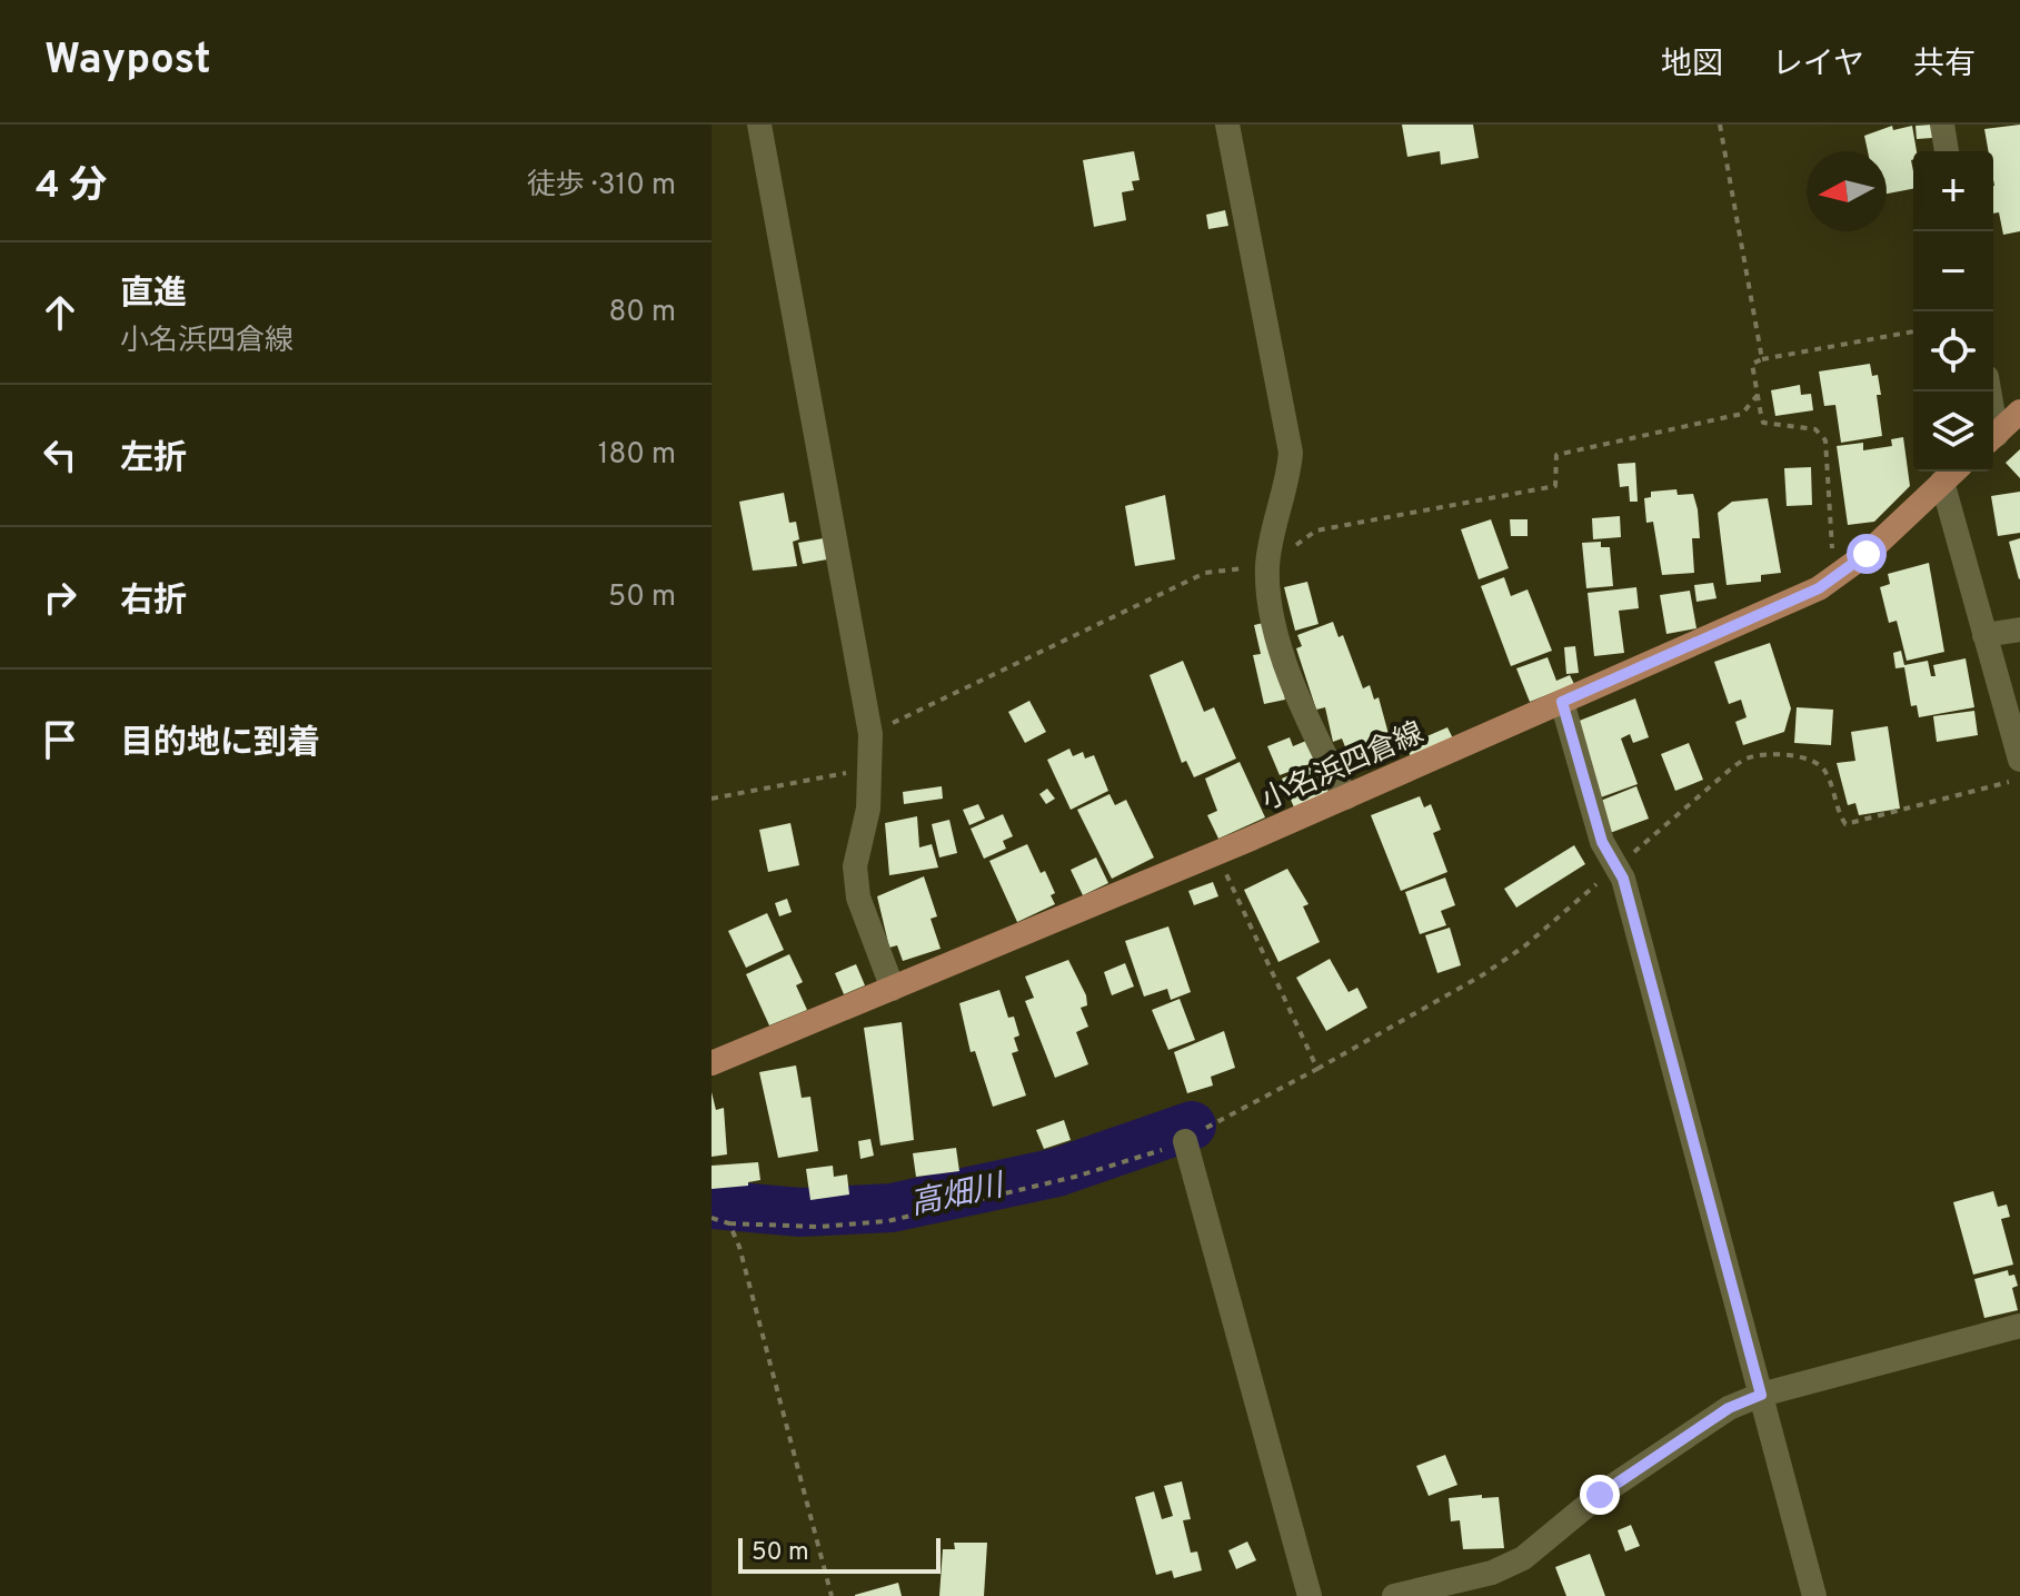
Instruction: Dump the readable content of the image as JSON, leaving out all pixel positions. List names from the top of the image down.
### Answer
{
  "streets": {
    "main road": ["小名浜四倉線"]
  },
  "water": ["高畑川"],
  "scale_bar": "50 m",
  "north": "left",
  "page": {
    "header": "Waypost",
    "nav": ["地図", "レイヤ", "共有"],
    "heading": ["4 分", "徒歩 · 310 m"],
    "map_buttons": ["+", "−"],
    "list": [
      ["直進", "小名浜四倉線", "80 m"],
      ["左折", "180 m"],
      ["右折", "50 m"],
      "目的地に到着"
    ],
    "scale": "50 m"
  }
}
